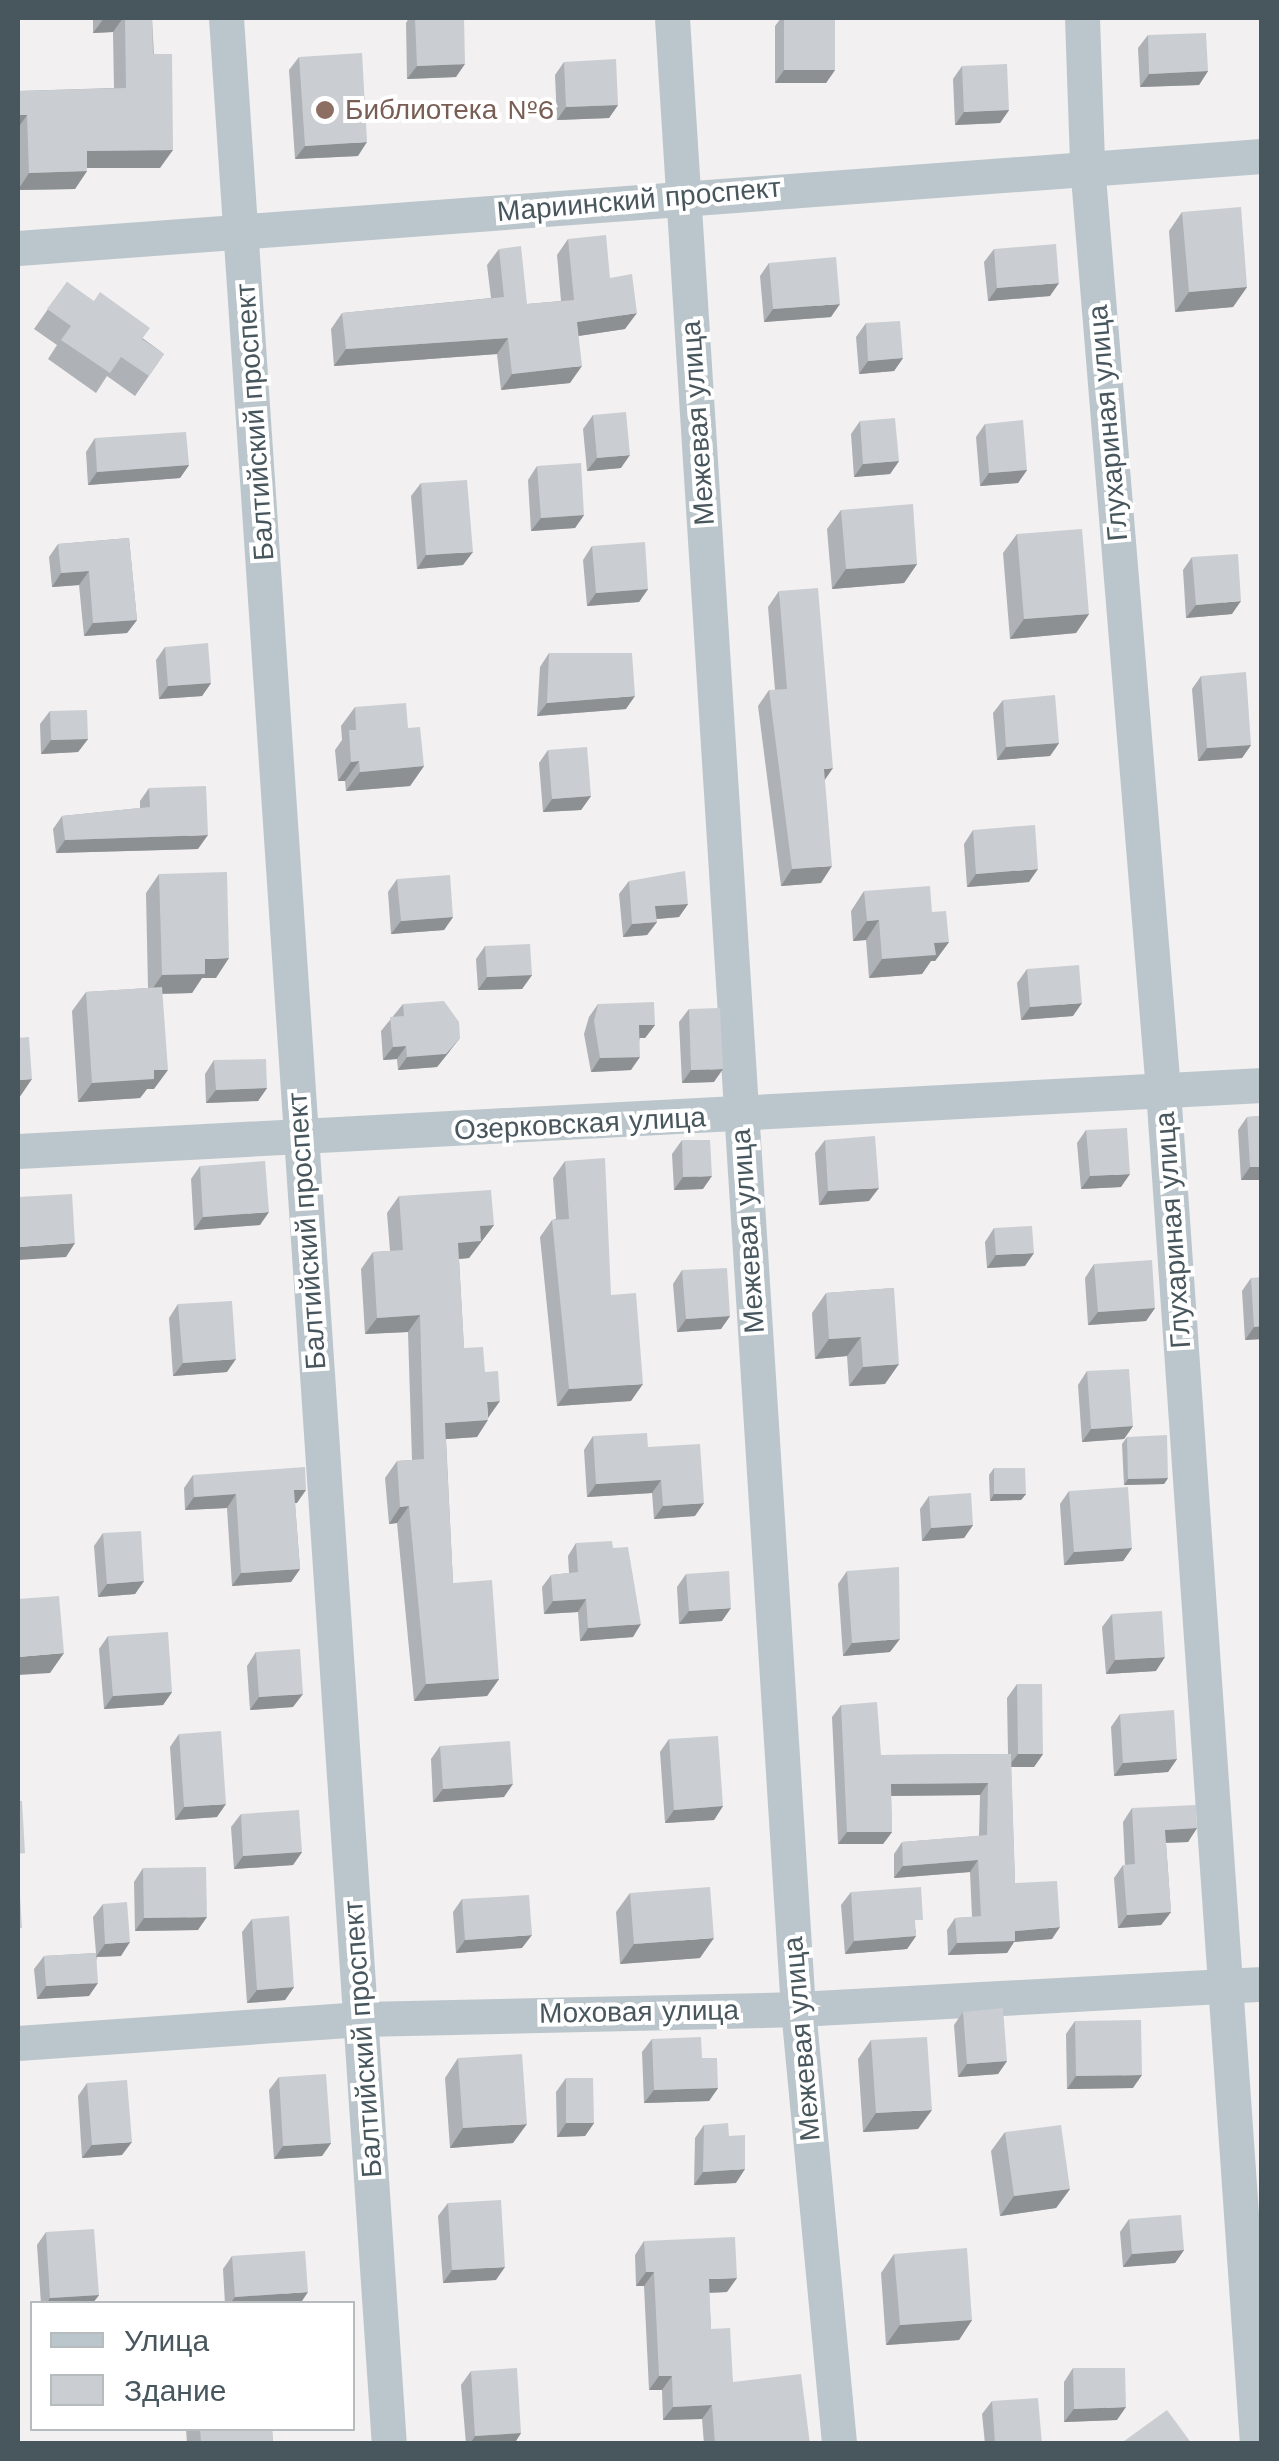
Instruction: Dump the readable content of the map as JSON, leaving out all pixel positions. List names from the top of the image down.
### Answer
{
  "streets": {
    "street": [
      "Мариинский проспект",
      "Балтийский проспект",
      "Межевая улица",
      "Глухариная улица",
      "Озерковская улица",
      "Моховая улица"
    ]
  },
  "crossings": [
    ["Мариинский проспект", "Балтийский проспект"],
    ["Мариинский проспект", "Межевая улица"],
    ["Мариинский проспект", "Глухариная улица"],
    ["Балтийский проспект", "Озерковская улица"],
    ["Балтийский проспект", "Моховая улица"],
    ["Межевая улица", "Озерковская улица"],
    ["Межевая улица", "Моховая улица"],
    ["Глухариная улица", "Озерковская улица"],
    ["Глухариная улица", "Моховая улица"]
  ],
  "places": ["Библиотека №6"],
  "legend": ["Улица", "Здание"]
}
